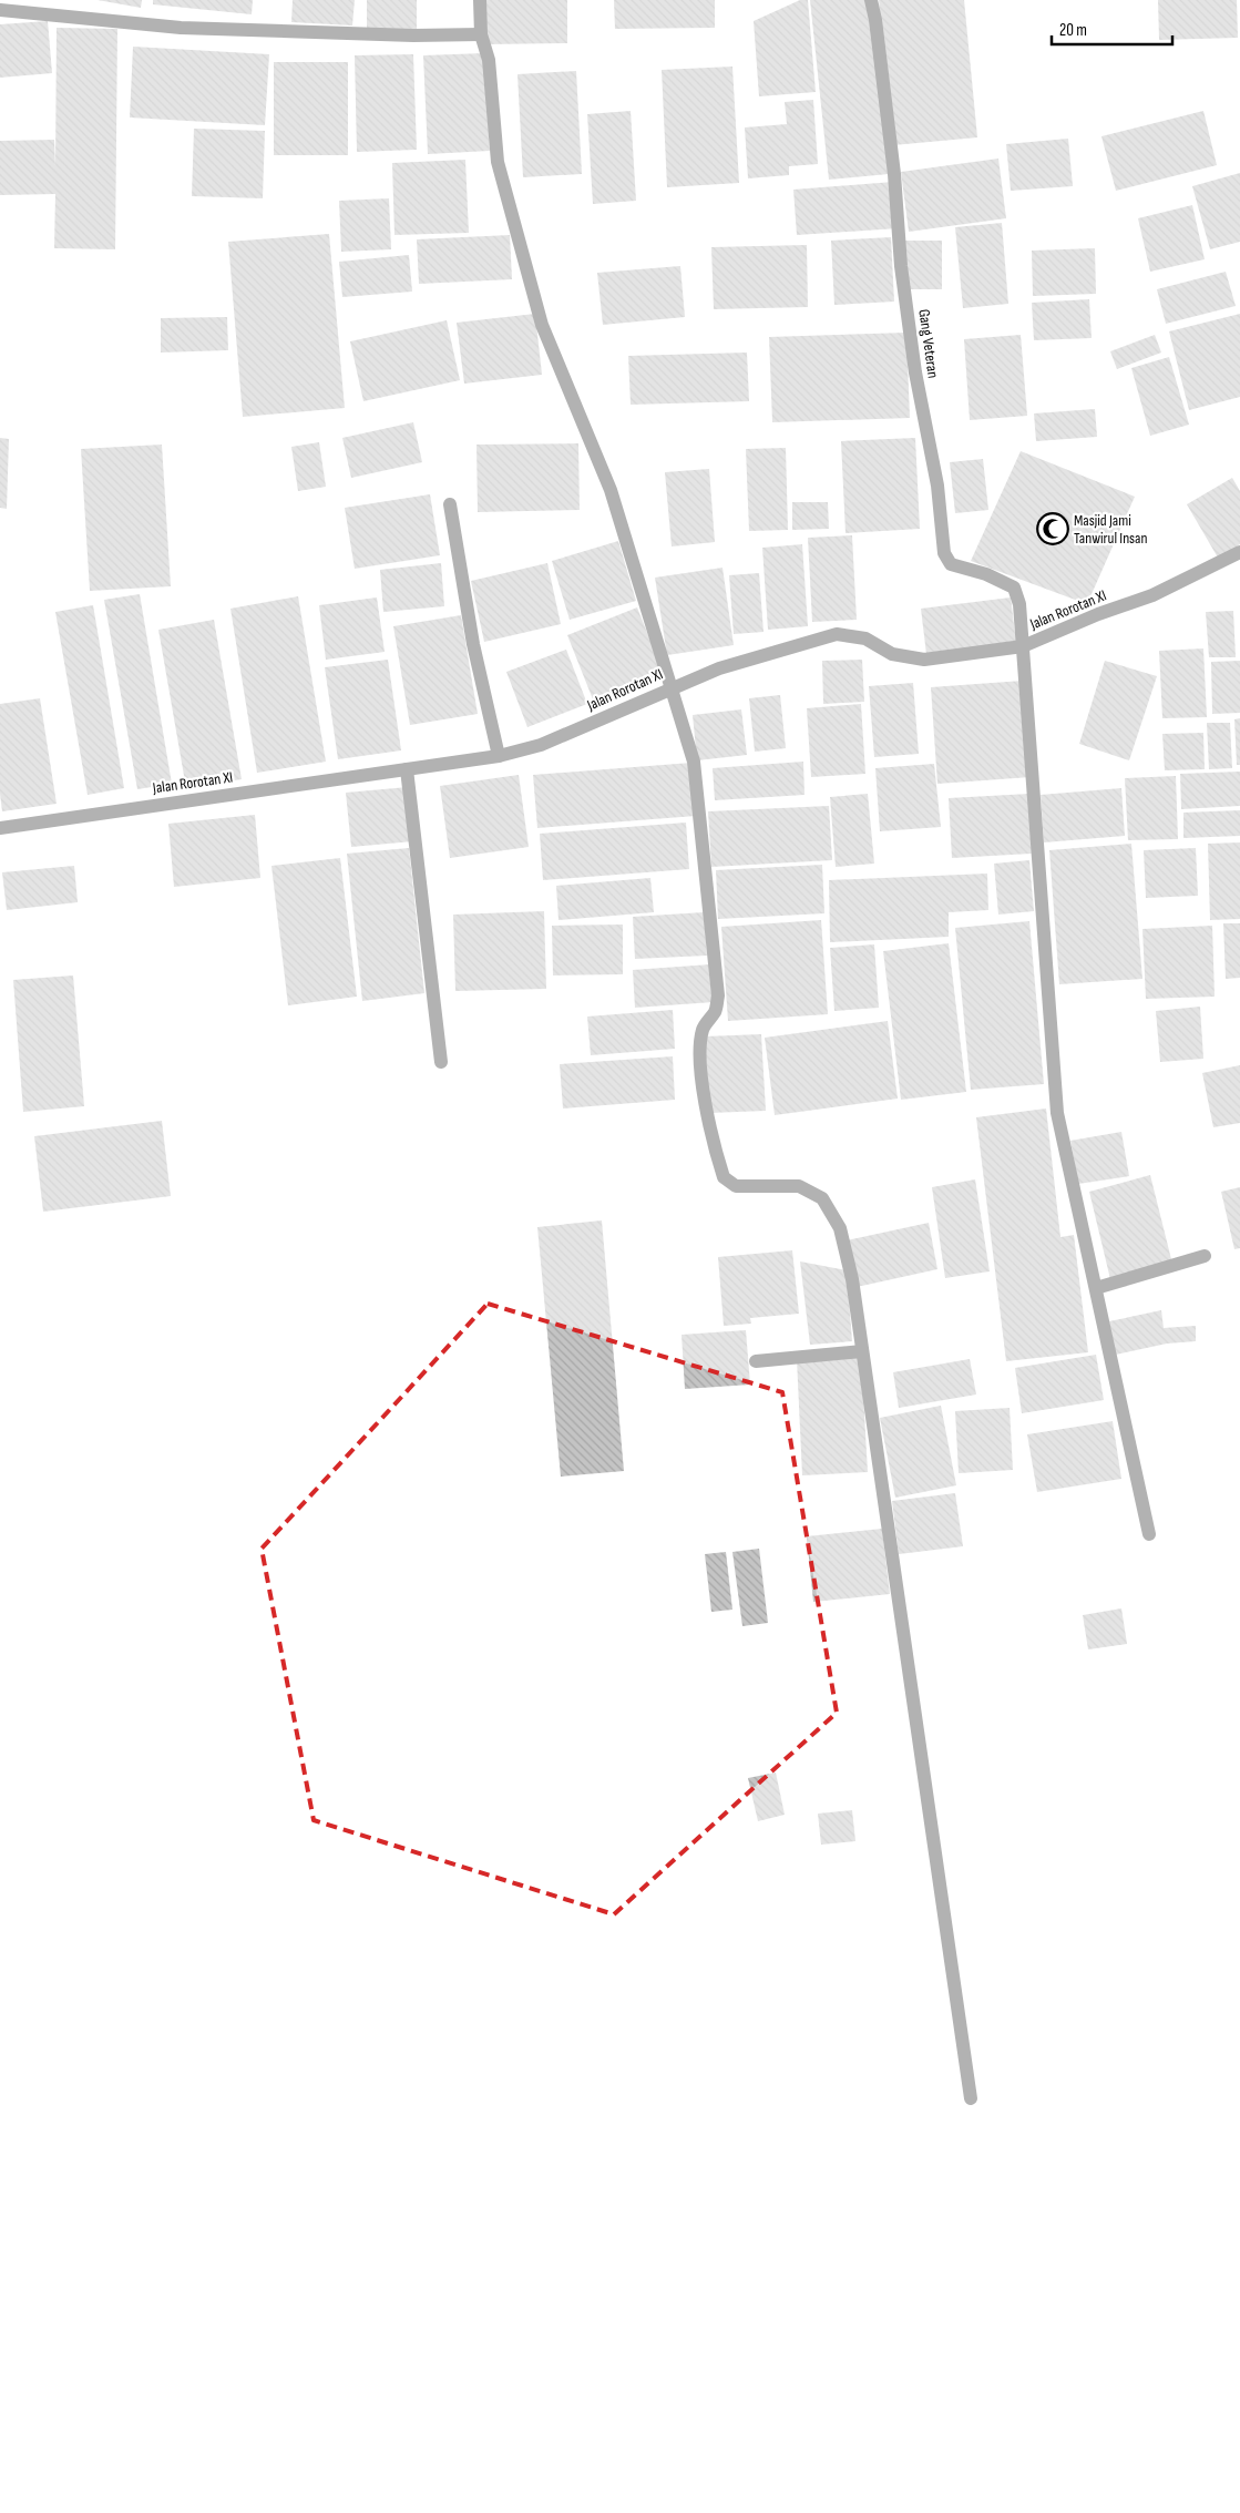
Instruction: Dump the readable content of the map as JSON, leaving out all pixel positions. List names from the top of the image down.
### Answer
{
  "streets": {
    "street": ["Gang Veteran", "Jalan Rorotan XI"]
  },
  "crossings": [
    ["Gang Veteran", "Jalan Rorotan XI"]
  ],
  "places": {
    "mosque": ["Masjid Jami Tanwirul Insan"]
  },
  "scale_bar": "20 m"
}
